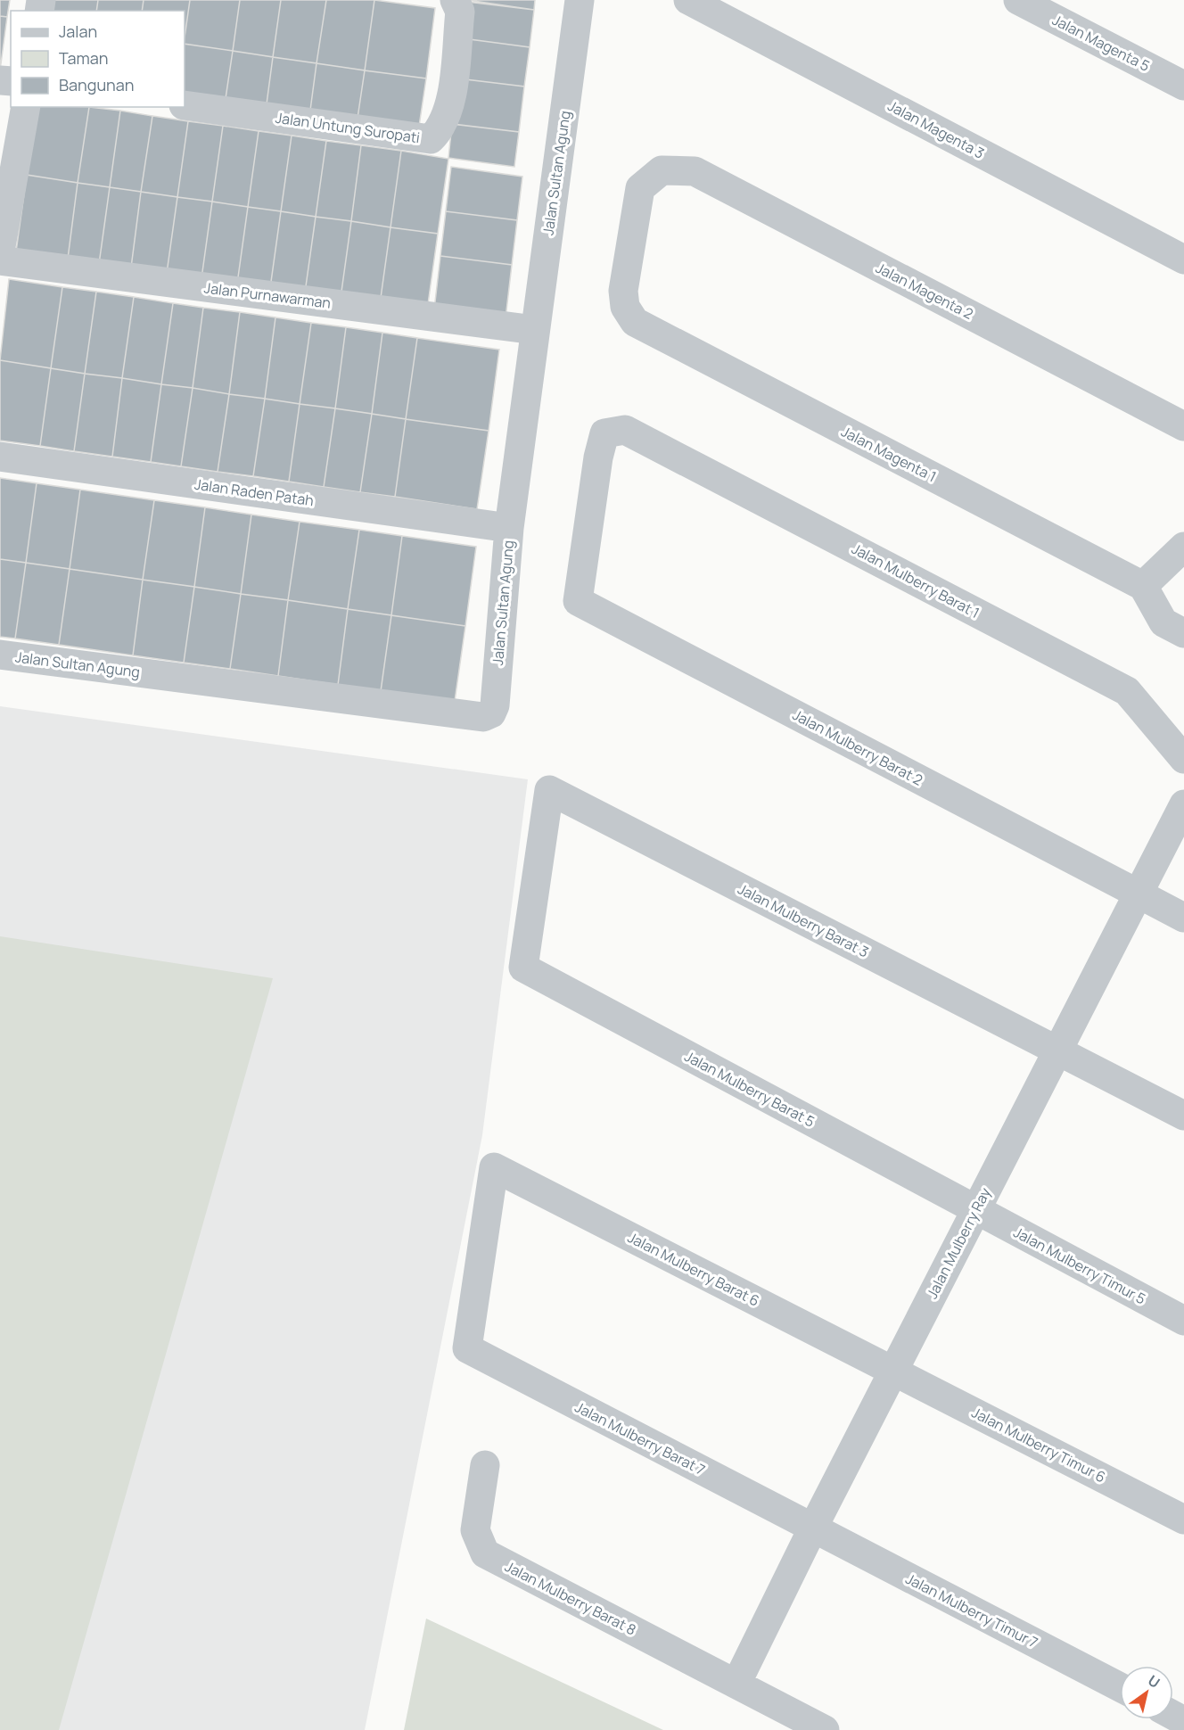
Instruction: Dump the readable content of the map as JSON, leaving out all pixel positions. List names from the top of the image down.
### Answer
{
  "streets": {
    "street": [
      "Jalan Magenta 5",
      "Jalan Untung Suropati",
      "Jalan Magenta 3",
      "Jalan Sultan Agung",
      "Jalan Magenta 2",
      "Jalan Purnawarman",
      "Jalan Magenta 1",
      "Jalan Raden Patah",
      "Jalan Mulberry Barat 1",
      "Jalan Mulberry Barat 2",
      "Jalan Mulberry Barat 3",
      "Jalan Mulberry Barat 5",
      "Jalan Mulberry Ray",
      "Jalan Mulberry Timur 5",
      "Jalan Mulberry Barat 6",
      "Jalan Mulberry Barat 7",
      "Jalan Mulberry Timur 6",
      "Jalan Mulberry Barat 8",
      "Jalan Mulberry Timur 7"
    ]
  },
  "crossings": [
    ["Jalan Sultan Agung", "Jalan Purnawarman"],
    ["Jalan Sultan Agung", "Jalan Raden Patah"],
    ["Jalan Magenta 2", "Jalan Magenta 1"],
    ["Jalan Mulberry Barat 1", "Jalan Mulberry Barat 2"],
    ["Jalan Mulberry Barat 2", "Jalan Mulberry Ray"],
    ["Jalan Mulberry Barat 3", "Jalan Mulberry Barat 5"],
    ["Jalan Mulberry Barat 3", "Jalan Mulberry Ray"],
    ["Jalan Mulberry Barat 5", "Jalan Mulberry Ray"],
    ["Jalan Mulberry Barat 5", "Jalan Mulberry Timur 5"],
    ["Jalan Mulberry Ray", "Jalan Mulberry Timur 5"],
    ["Jalan Mulberry Ray", "Jalan Mulberry Barat 6"],
    ["Jalan Mulberry Ray", "Jalan Mulberry Barat 7"],
    ["Jalan Mulberry Ray", "Jalan Mulberry Timur 6"],
    ["Jalan Mulberry Ray", "Jalan Mulberry Barat 8"],
    ["Jalan Mulberry Ray", "Jalan Mulberry Timur 7"],
    ["Jalan Mulberry Barat 6", "Jalan Mulberry Barat 7"],
    ["Jalan Mulberry Barat 6", "Jalan Mulberry Timur 6"],
    ["Jalan Mulberry Barat 7", "Jalan Mulberry Timur 7"]
  ],
  "legend": ["Jalan", "Taman", "Bangunan"],
  "north": "top right"
}
